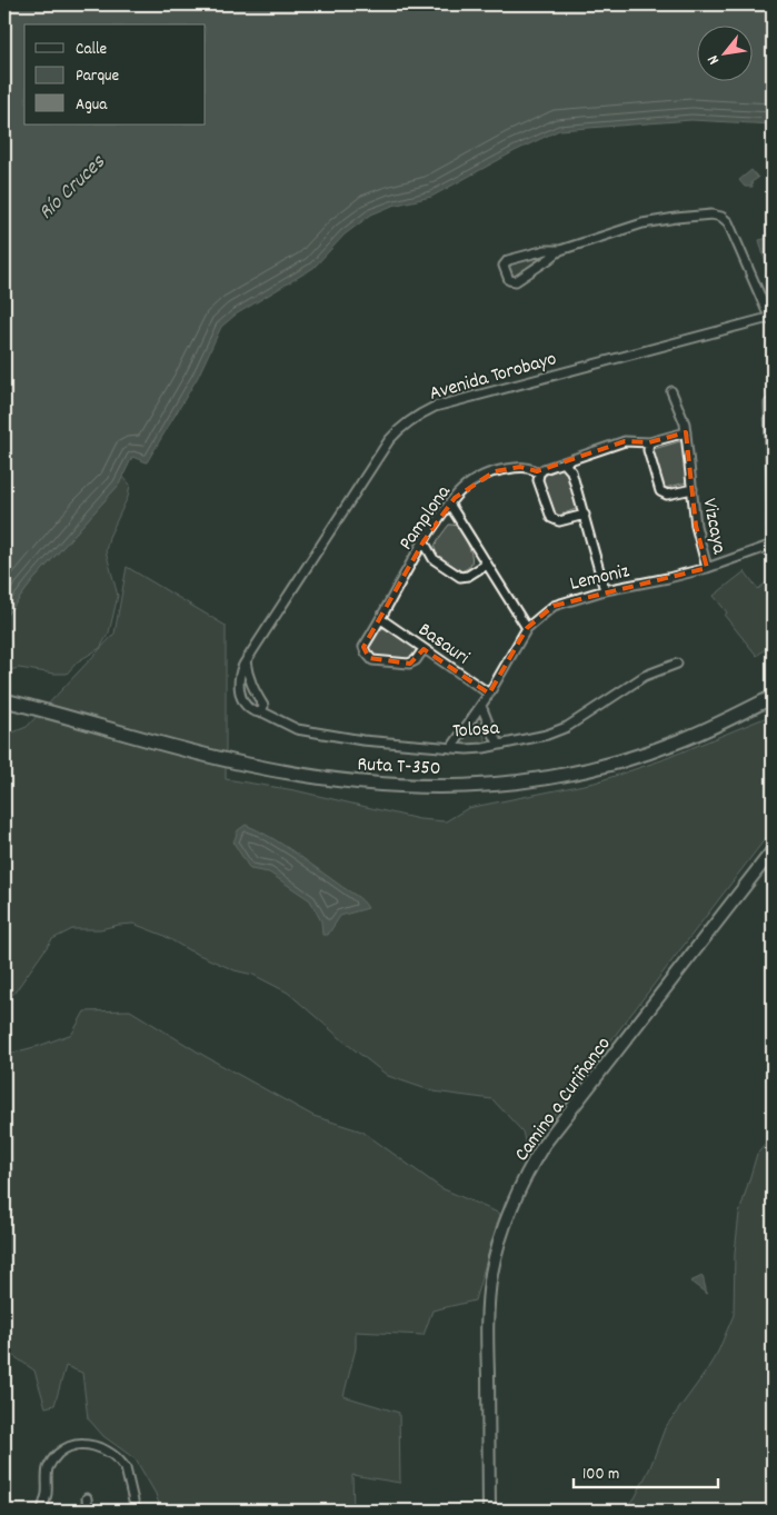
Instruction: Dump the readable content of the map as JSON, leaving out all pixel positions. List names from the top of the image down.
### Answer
{
  "streets": {
    "main road": ["Ruta T-350"],
    "street": [
      "Avenida Torobayo",
      "Pamplona",
      "Vizcaya",
      "Lemoniz",
      "Basauri",
      "Tolosa",
      "Camino a Curiñanco"
    ]
  },
  "crossings": [
    ["Avenida Torobayo", "Tolosa"],
    ["Pamplona", "Basauri"],
    ["Vizcaya", "Lemoniz"],
    ["Lemoniz", "Basauri"],
    ["Lemoniz", "Tolosa"]
  ],
  "water": ["Río Cruces"],
  "legend": ["Calle", "Parque", "Agua"],
  "scale_bar": "100 m",
  "north": "bottom left"
}
